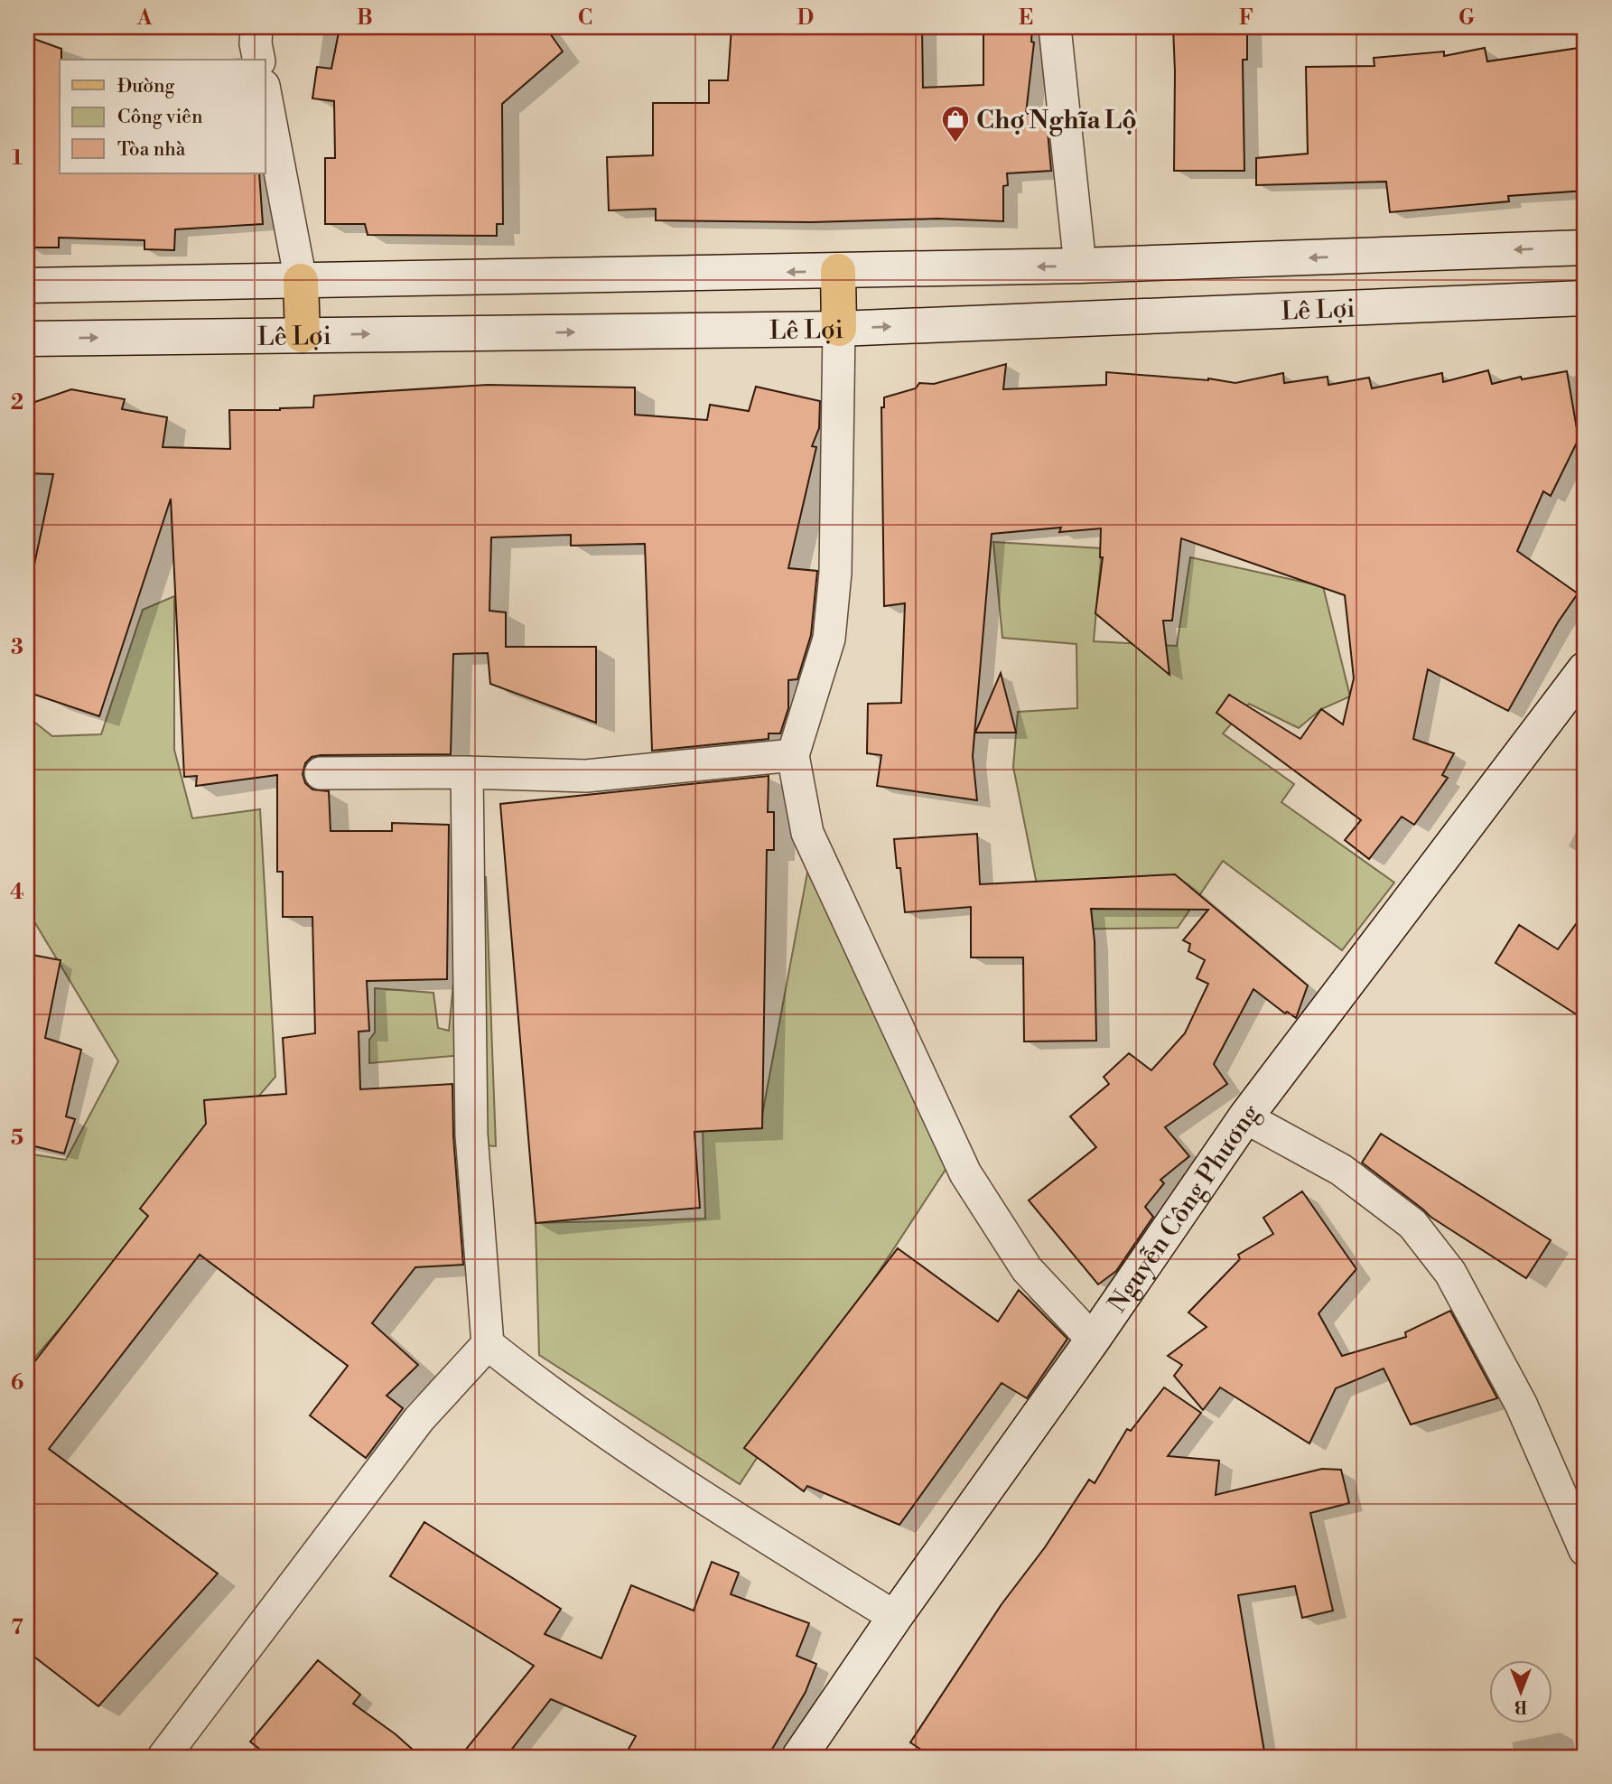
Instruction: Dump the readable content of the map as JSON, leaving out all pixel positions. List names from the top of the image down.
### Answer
{
  "streets": {
    "main road": ["Lê Lợi", "Nguyễn Công Phương"]
  },
  "places": {
    "shop": ["Chợ Nghĩa Lộ"]
  },
  "legend": ["Đường", "Công viên", "Tòa nhà"],
  "north": "bottom",
  "grid": {
    "columns": [
      "A",
      "B",
      "C",
      "D",
      "E",
      "F",
      "G"
    ],
    "rows": [
      "1",
      "2",
      "3",
      "4",
      "5",
      "6",
      "7"
    ]
  }
}
